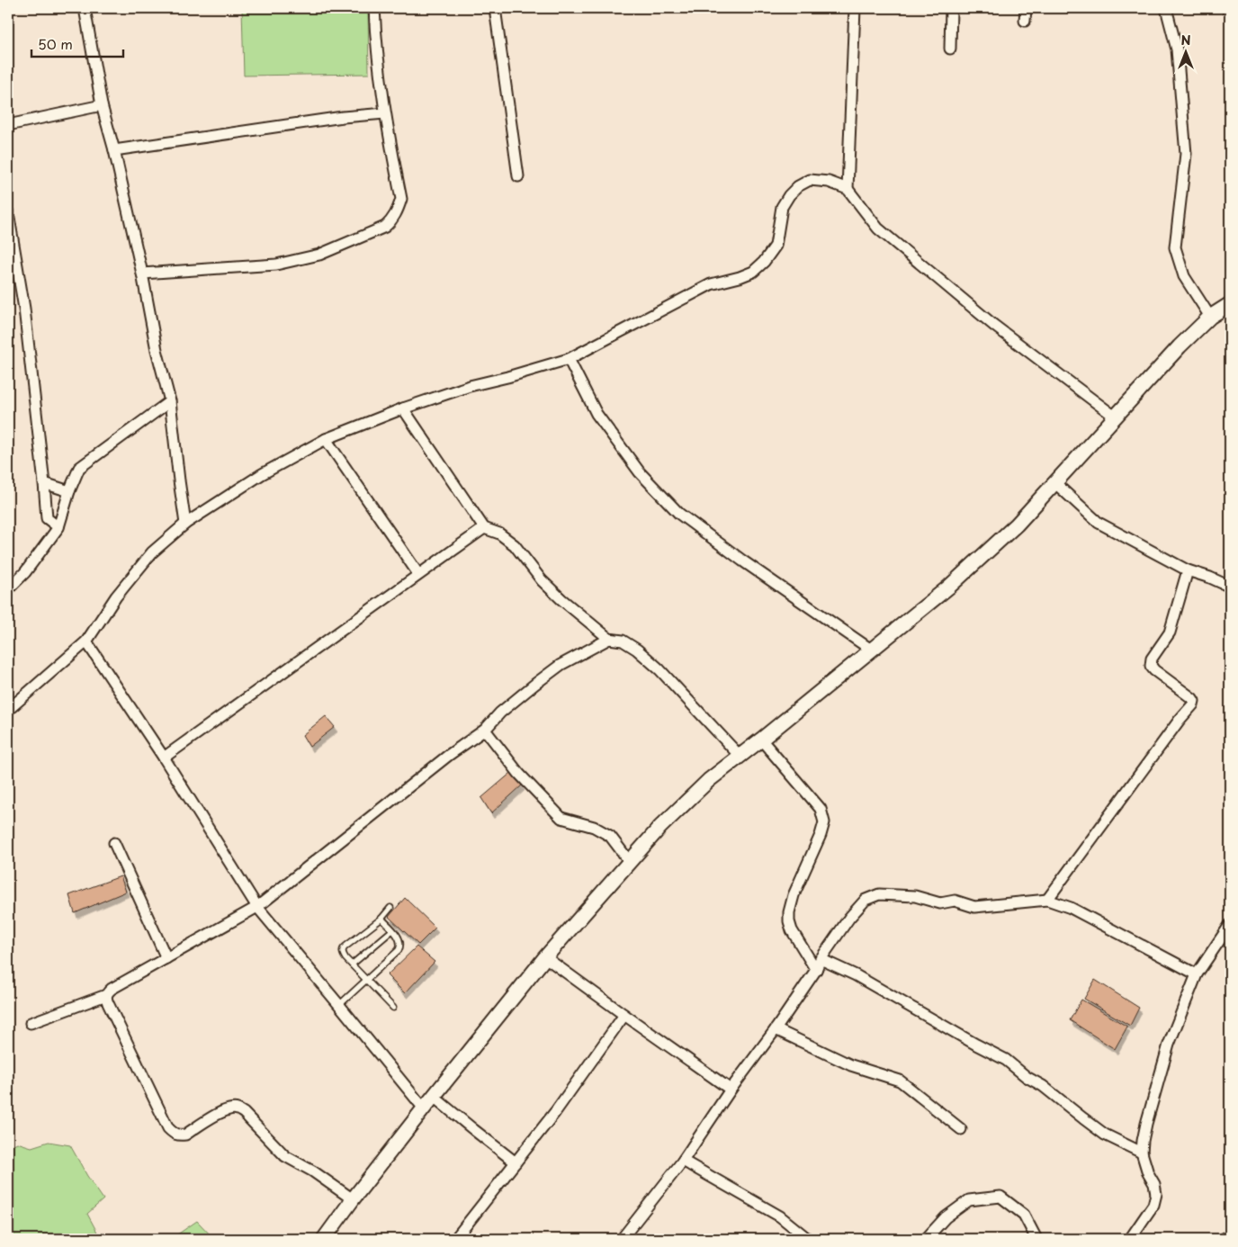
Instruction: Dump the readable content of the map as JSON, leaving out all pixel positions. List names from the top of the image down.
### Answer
{
  "scale_bar": "50 m",
  "north": "top"
}
